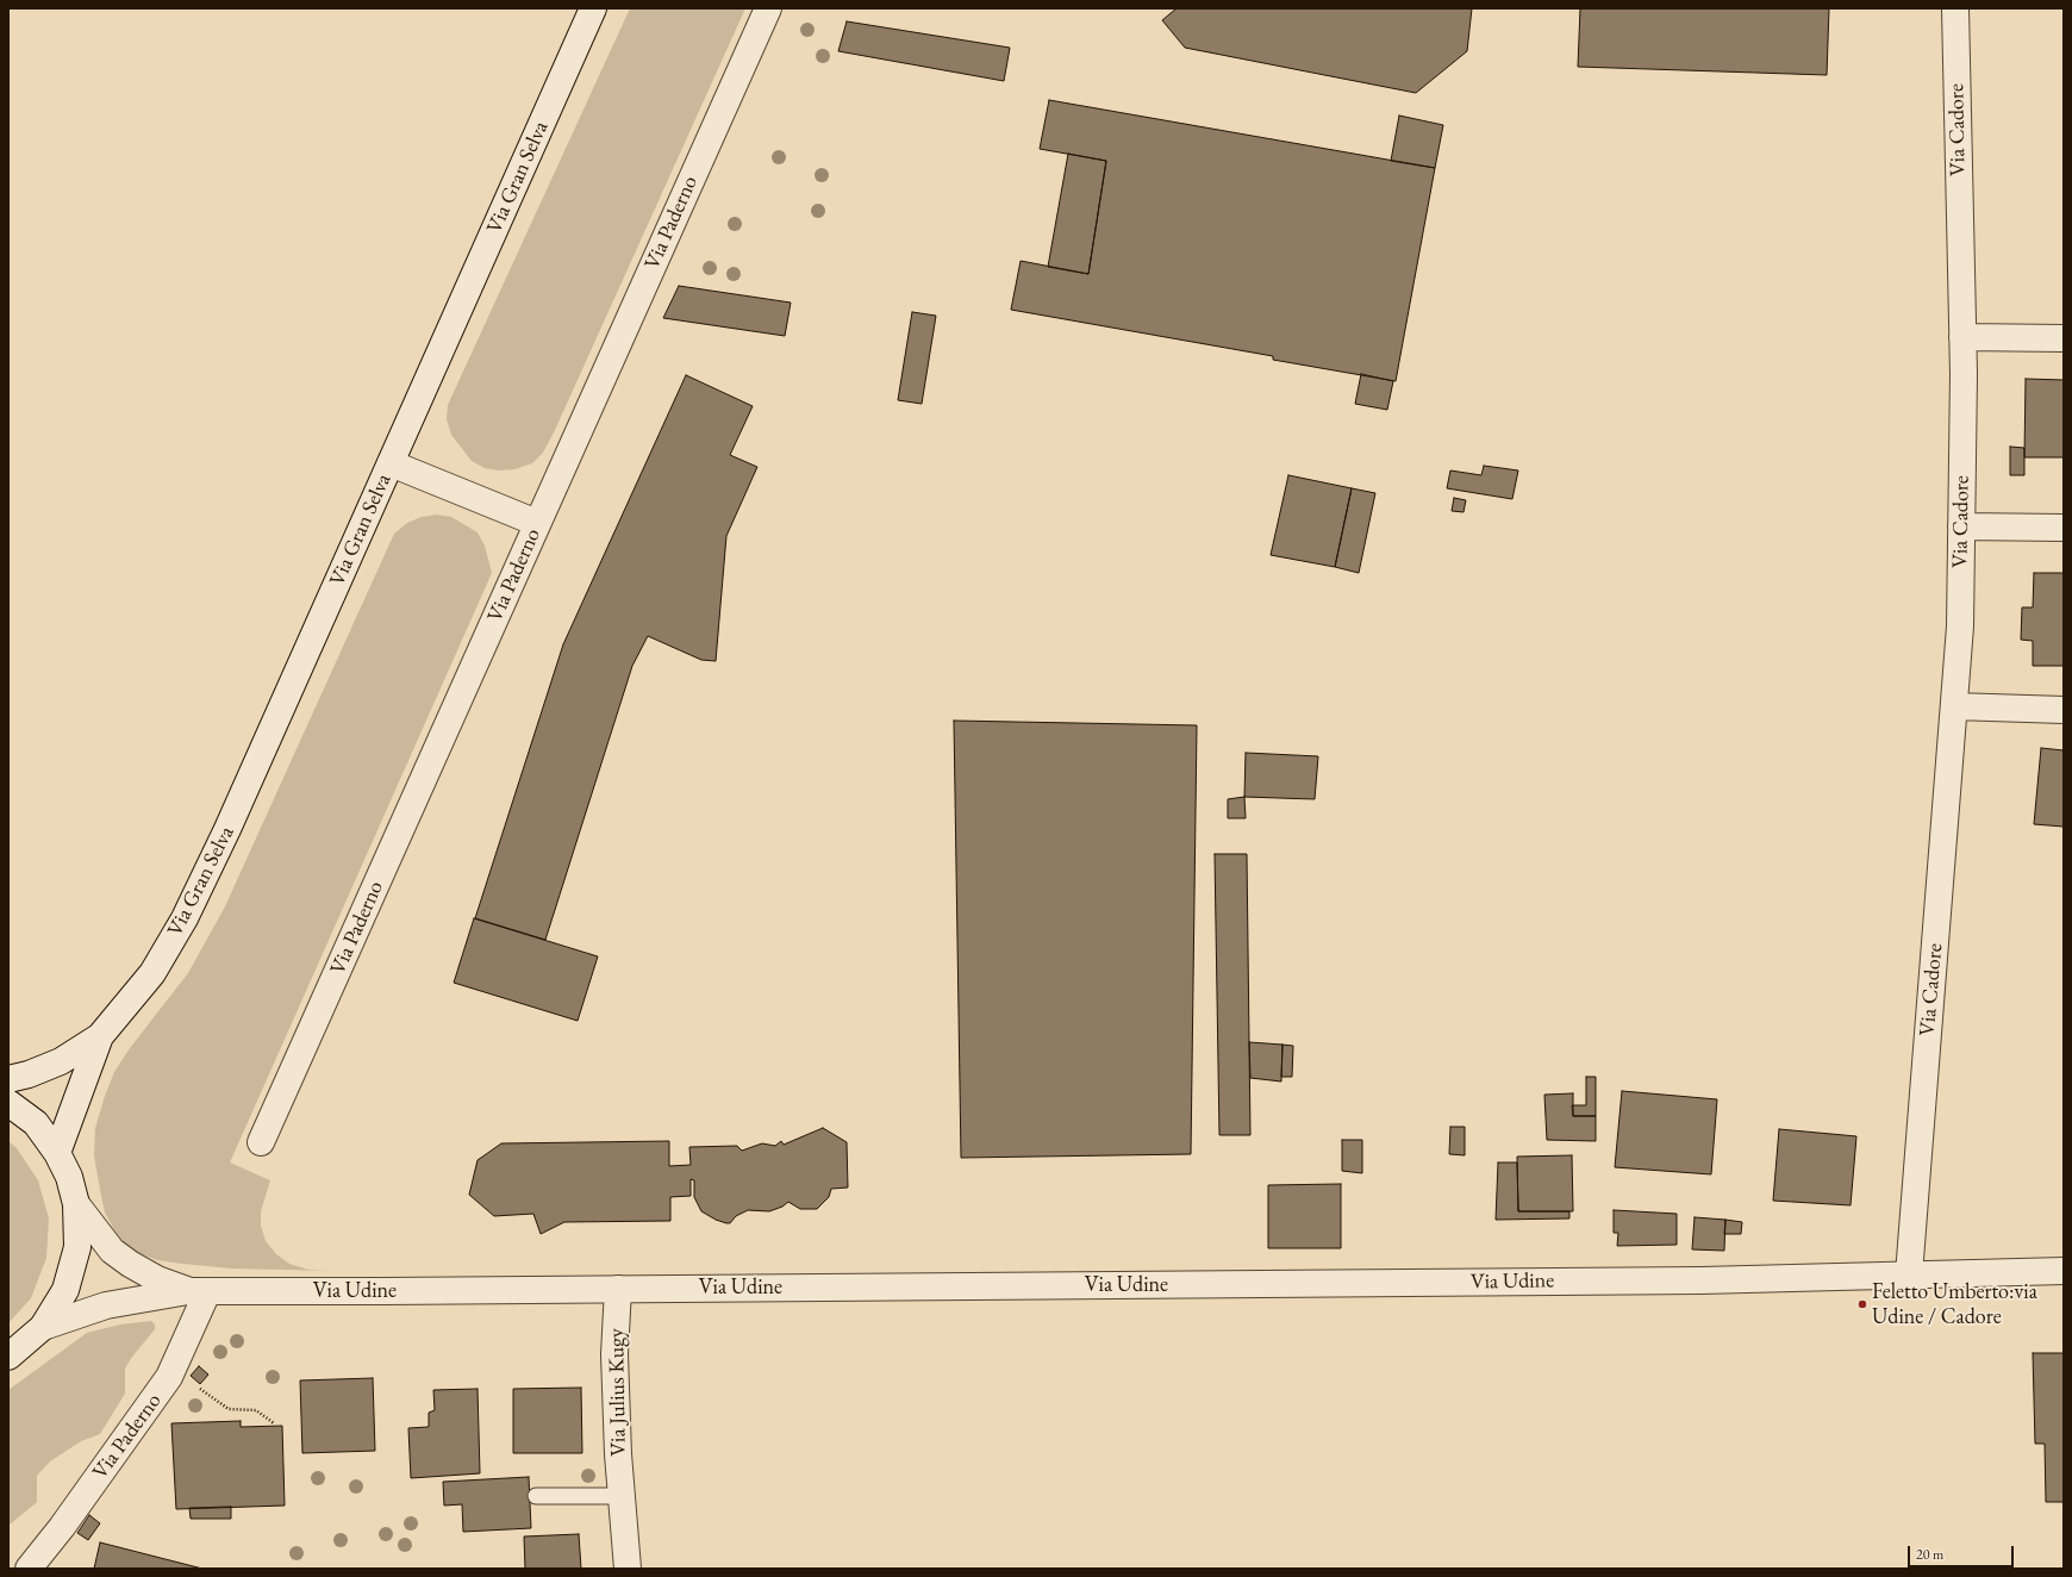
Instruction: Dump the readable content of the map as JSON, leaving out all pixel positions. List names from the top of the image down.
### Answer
{
  "streets": {
    "street": [
      "Via Cadore",
      "Via Gran Selva",
      "Via Paderno",
      "Via Udine",
      "Via Julius Kugy"
    ]
  },
  "crossings": [
    ["Via Cadore", "Via Udine"],
    ["Via Paderno", "Via Udine"],
    ["Via Udine", "Via Julius Kugy"]
  ],
  "places": ["Feletto Umberto:via Udine / Cadore"],
  "scale_bar": "20 m"
}
